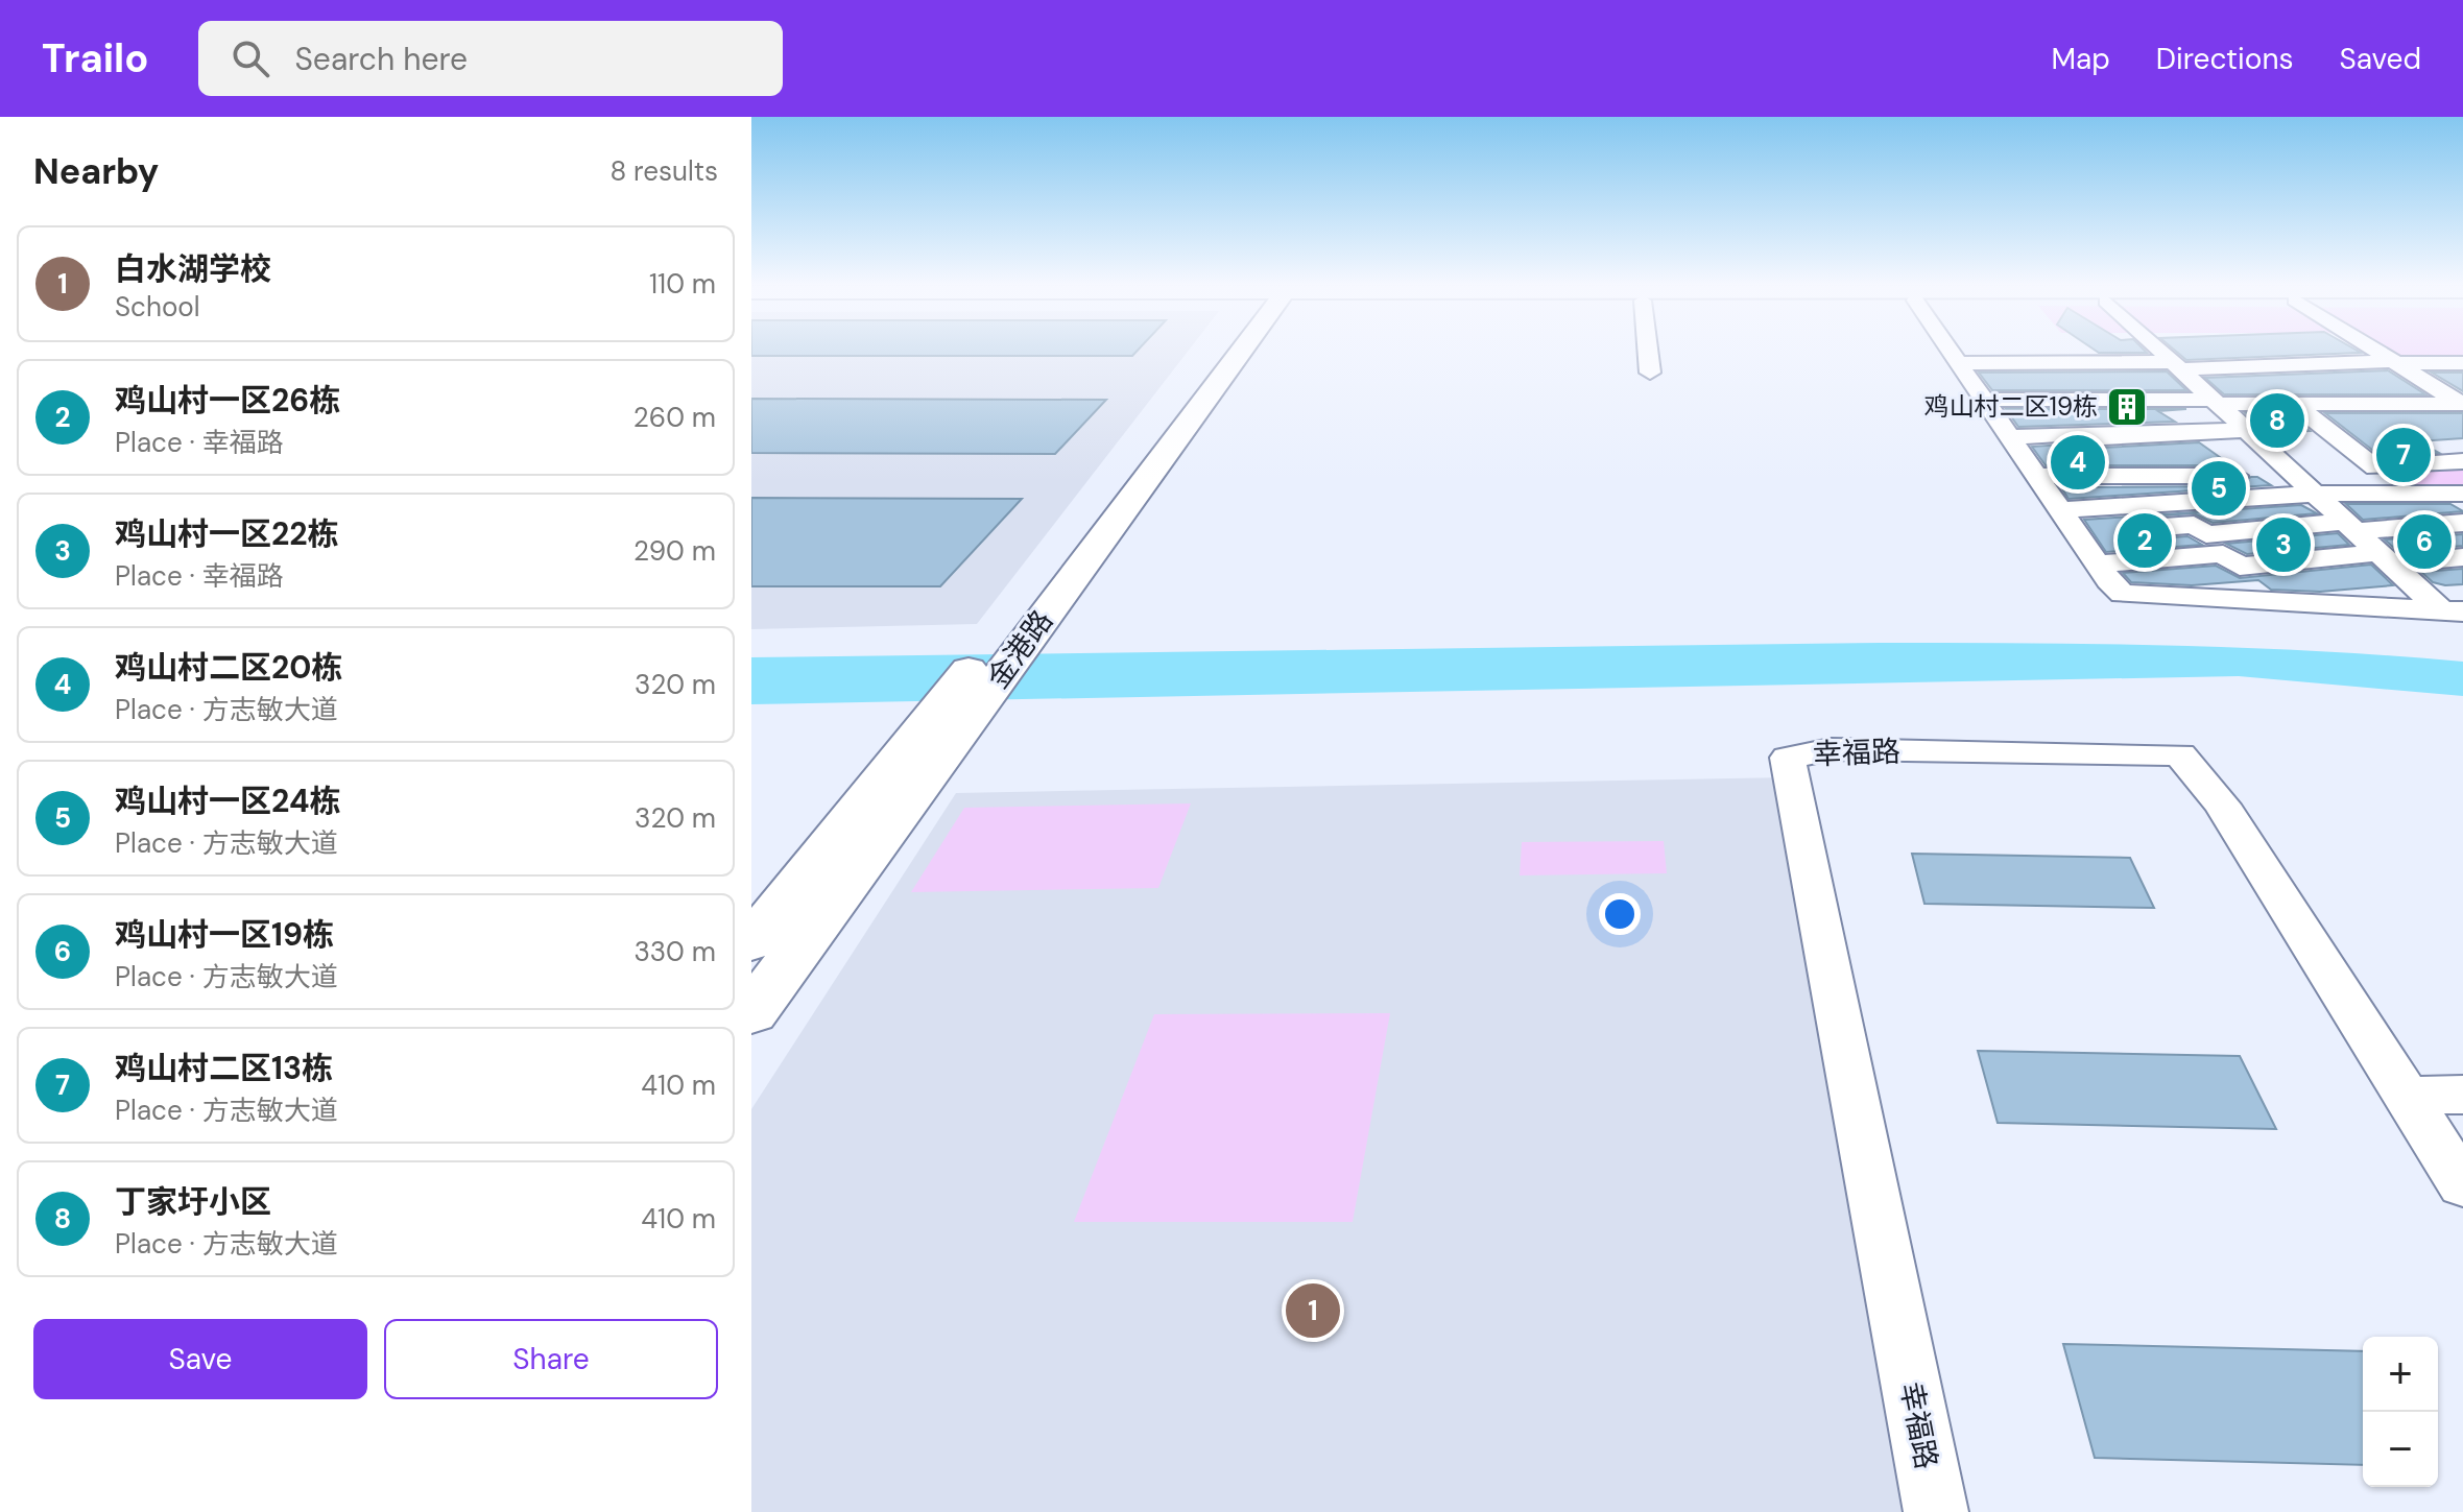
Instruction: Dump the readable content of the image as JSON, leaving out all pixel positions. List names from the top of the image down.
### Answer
{
  "streets": {
    "main road": ["金港路"],
    "street": ["幸福路"]
  },
  "places": {
    "building": ["鸡山村二区19栋"]
  },
  "page": {
    "header": "Trailo",
    "search": "Search here",
    "nav": ["Map", "Directions", "Saved"],
    "heading": ["Nearby", "8 results"],
    "list": [
      {
        "mark": "1",
        "name": "白水湖学校",
        "note": "School",
        "value": "110 m"
      },
      {
        "mark": "2",
        "name": "鸡山村一区26栋",
        "note": "Place · 幸福路",
        "value": "260 m"
      },
      {
        "mark": "3",
        "name": "鸡山村一区22栋",
        "note": "Place · 幸福路",
        "value": "290 m"
      },
      {
        "mark": "4",
        "name": "鸡山村二区20栋",
        "note": "Place · 方志敏大道",
        "value": "320 m"
      },
      {
        "mark": "5",
        "name": "鸡山村一区24栋",
        "note": "Place · 方志敏大道",
        "value": "320 m"
      },
      {
        "mark": "6",
        "name": "鸡山村一区19栋",
        "note": "Place · 方志敏大道",
        "value": "330 m"
      },
      {
        "mark": "7",
        "name": "鸡山村二区13栋",
        "note": "Place · 方志敏大道",
        "value": "410 m"
      },
      {
        "mark": "8",
        "name": "丁家圩小区",
        "note": "Place · 方志敏大道",
        "value": "410 m"
      }
    ],
    "pins": [
      "8",
      "7",
      "4",
      "5",
      "2",
      "6",
      "3",
      "1"
    ],
    "buttons": ["Save", "Share"],
    "map_buttons": ["+", "−"]
  }
}
